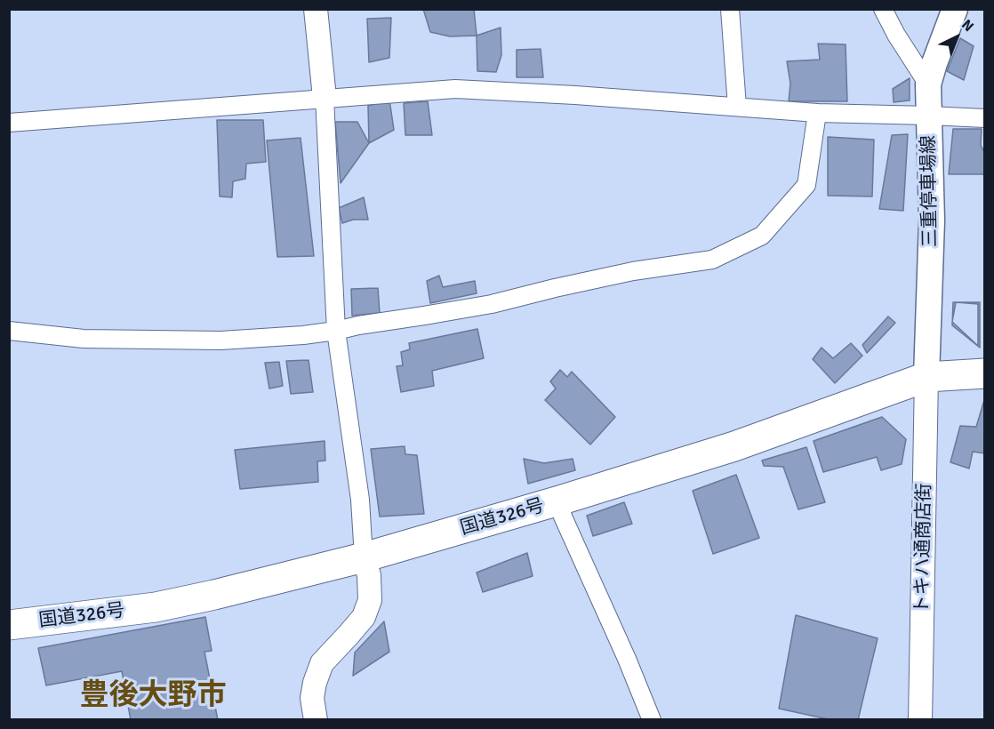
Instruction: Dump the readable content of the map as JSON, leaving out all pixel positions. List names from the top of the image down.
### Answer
{
  "streets": {
    "highway": ["国道326号"],
    "main road": ["三重停車場線"],
    "street": ["トキハ通商店街"]
  },
  "crossings": [
    ["三重停車場線", "国道326号"],
    ["三重停車場線", "トキハ通商店街"],
    ["国道326号", "トキハ通商店街"]
  ],
  "districts": ["豊後大野市"],
  "north": "top right"
}
